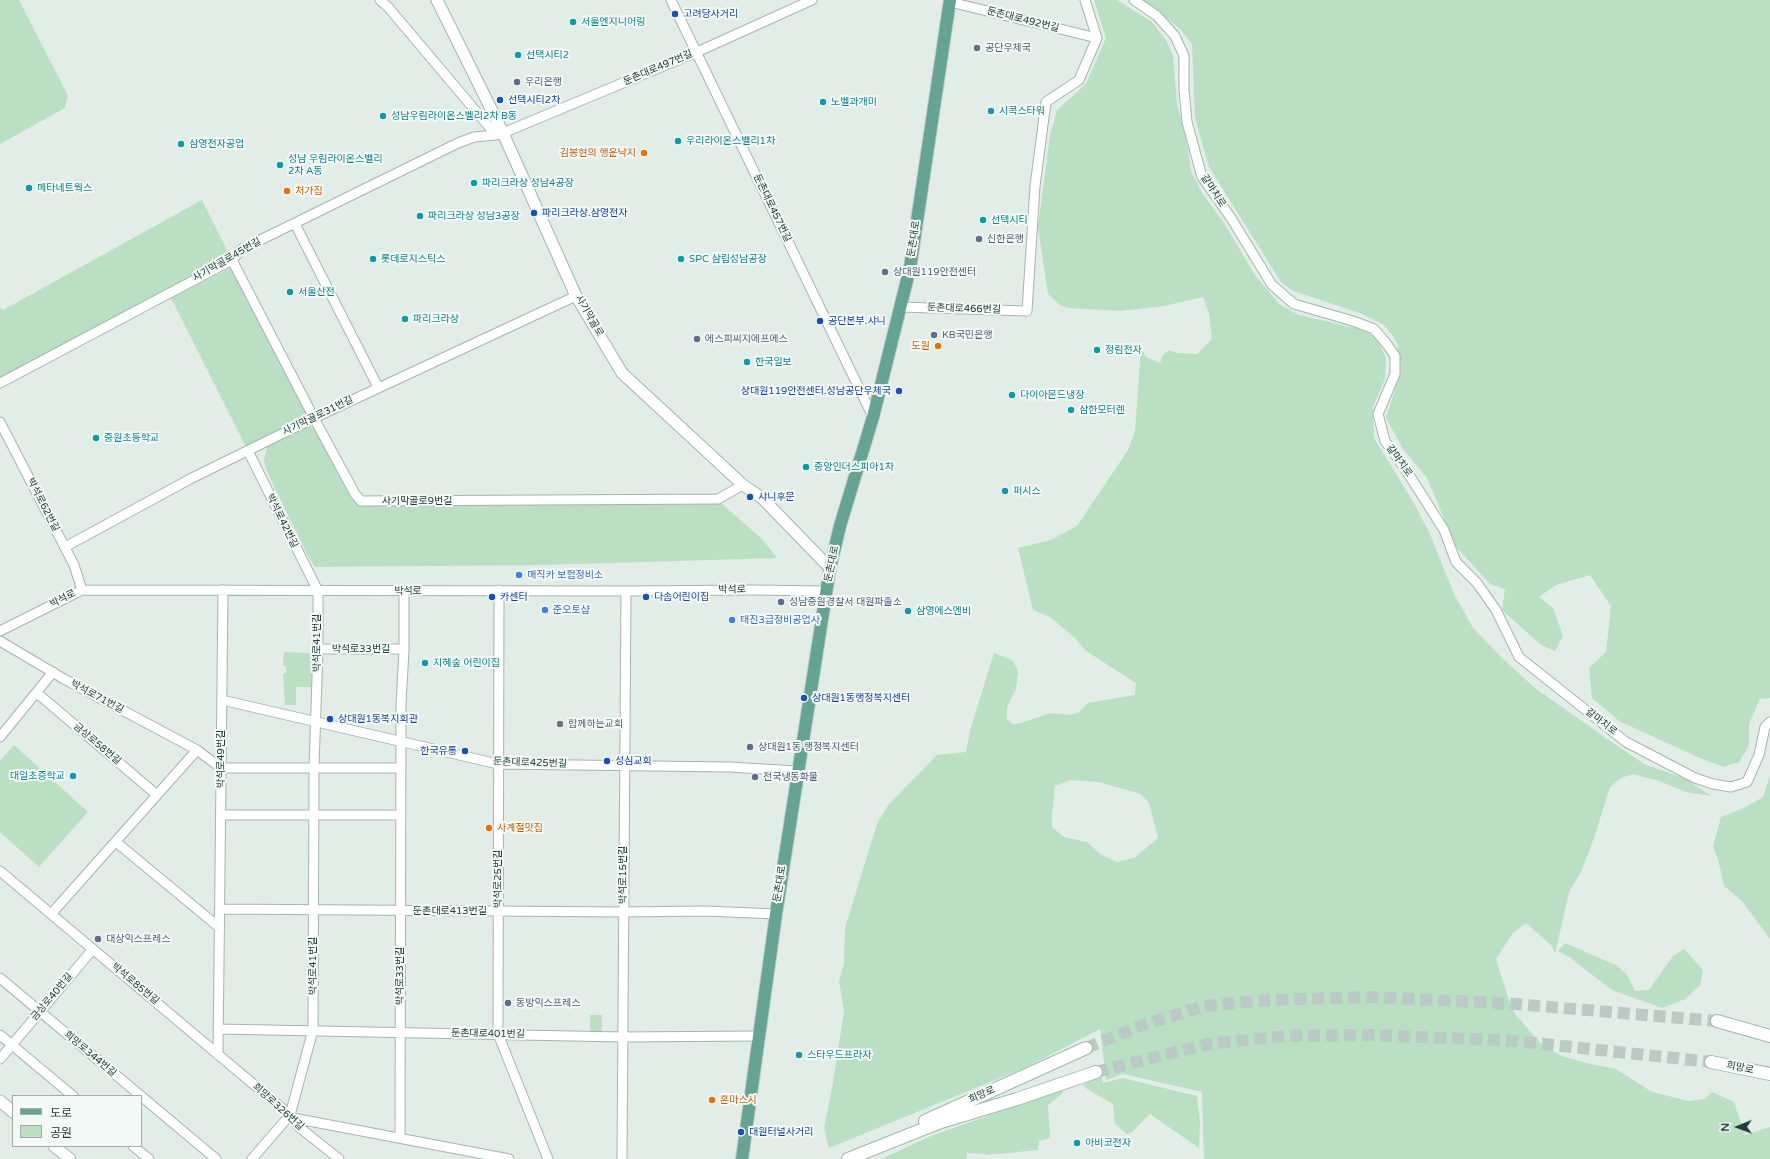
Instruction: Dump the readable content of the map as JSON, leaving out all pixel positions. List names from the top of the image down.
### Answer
{
  "streets": {
    "main road": ["둔촌대로", "희망로"],
    "street": [
      "둔촌대로492번길",
      "둔촌대로497번길",
      "갈마치로",
      "둔촌대로457번길",
      "사기막골로45번길",
      "둔촌대로466번길",
      "사기막골로",
      "사기막골로31번길",
      "사기막골로9번길",
      "박석로62번길",
      "박석로42번길",
      "박석로",
      "박석로41번길",
      "박석로33번길",
      "박석로71번길",
      "금상로58번길",
      "박석로49번길",
      "둔촌대로425번길",
      "박석로15번길",
      "박석로25번길",
      "둔촌대로413번길",
      "박석로85번길",
      "금상로40번길",
      "둔촌대로401번길",
      "희망로344번길",
      "희망로326번길"
    ]
  },
  "crossings": [
    ["둔촌대로492번길", "둔촌대로"],
    ["둔촌대로492번길", "둔촌대로466번길"],
    ["둔촌대로497번길", "둔촌대로457번길"],
    ["둔촌대로497번길", "사기막골로45번길"],
    ["둔촌대로497번길", "사기막골로"],
    ["둔촌대로457번길", "둔촌대로"],
    ["둔촌대로", "둔촌대로466번길"],
    ["둔촌대로", "사기막골로"],
    ["둔촌대로", "박석로"],
    ["둔촌대로", "둔촌대로425번길"],
    ["둔촌대로", "둔촌대로413번길"],
    ["둔촌대로", "둔촌대로401번길"],
    ["사기막골로45번길", "사기막골로"],
    ["사기막골로45번길", "사기막골로9번길"],
    ["사기막골로", "사기막골로31번길"],
    ["사기막골로", "사기막골로9번길"],
    ["사기막골로31번길", "사기막골로9번길"],
    ["사기막골로31번길", "박석로62번길"],
    ["사기막골로31번길", "박석로42번길"],
    ["박석로62번길", "박석로"],
    ["박석로42번길", "박석로"],
    ["박석로42번길", "박석로41번길"],
    ["박석로", "박석로41번길"],
    ["박석로", "박석로33번길"],
    ["박석로", "박석로49번길"],
    ["박석로", "박석로15번길"],
    ["박석로", "박석로25번길"],
    ["박석로41번길", "박석로33번길"],
    ["박석로41번길", "둔촌대로425번길"],
    ["박석로41번길", "둔촌대로413번길"],
    ["박석로41번길", "둔촌대로401번길"],
    ["박석로41번길", "희망로326번길"],
    ["박석로33번길", "둔촌대로425번길"],
    ["박석로33번길", "둔촌대로413번길"],
    ["박석로33번길", "둔촌대로401번길"],
    ["박석로71번길", "박석로49번길"],
    ["박석로49번길", "둔촌대로425번길"],
    ["박석로49번길", "둔촌대로413번길"],
    ["박석로49번길", "박석로85번길"],
    ["박석로49번길", "둔촌대로401번길"],
    ["박석로49번길", "희망로326번길"],
    ["둔촌대로425번길", "박석로15번길"],
    ["둔촌대로425번길", "박석로25번길"],
    ["박석로15번길", "둔촌대로413번길"],
    ["박석로15번길", "둔촌대로401번길"],
    ["박석로25번길", "둔촌대로413번길"],
    ["박석로25번길", "둔촌대로401번길"],
    ["박석로85번길", "금상로40번길"],
    ["박석로85번길", "희망로326번길"],
    ["금상로40번길", "희망로344번길"]
  ],
  "places": [
    "고려당사거리",
    "서울엔지니어링",
    "공단우체국",
    "선택시티2",
    "우리은행",
    "선텍시티2차",
    "노벨과개미",
    "시콕스타워",
    "성남우림라이온스벨리2차 B동",
    "우리라이온스밸리1차",
    "삼영전자공업",
    "김봉현의 행운낙지",
    "성남 우림라이온스밸리 2차 A동",
    "파리크라상 성남4공장",
    "메타네트웍스",
    "처가집",
    "파리크라상.삼영전자",
    "파리크라상 성남3공장",
    "선텍시티",
    "신한은행",
    "롯데로지스틱스",
    "SPC 삼립성남공장",
    "상대원119안전센터",
    "서울산전",
    "파리크라상",
    "공단본부.샤니",
    "KB국민은행",
    "에스피씨지에프에스",
    "도원",
    "정림전자",
    "한국일보",
    "상대원119안전센터.성남공단우체국",
    "다이아몬드냉장",
    "삼한모터렌",
    "중원초등학교",
    "중앙인더스피아1차",
    "퍼시스",
    "샤니후문",
    "매직카 보험정비소",
    "카센터",
    "다솜어린이집",
    "성남중원경찰서 대원파출소",
    "준오토샵",
    "삼영에스엔비",
    "태진3급정비공업사",
    "지혜숲 어린이집",
    "상대원1동행정복지센터",
    "상대원1동복지회관",
    "함께하는교회",
    "상대원1동 행정복지센터",
    "한국유통",
    "성심교회",
    "대일초증학교",
    "전국냉동화물",
    "사계절맛집",
    "대상익스프레스",
    "동방익스프레스",
    "스타우드프라자",
    "혼마스시",
    "대원터널사거리",
    "아비코전자"
  ],
  "legend": ["도로", "공원"],
  "north": "left"
}
